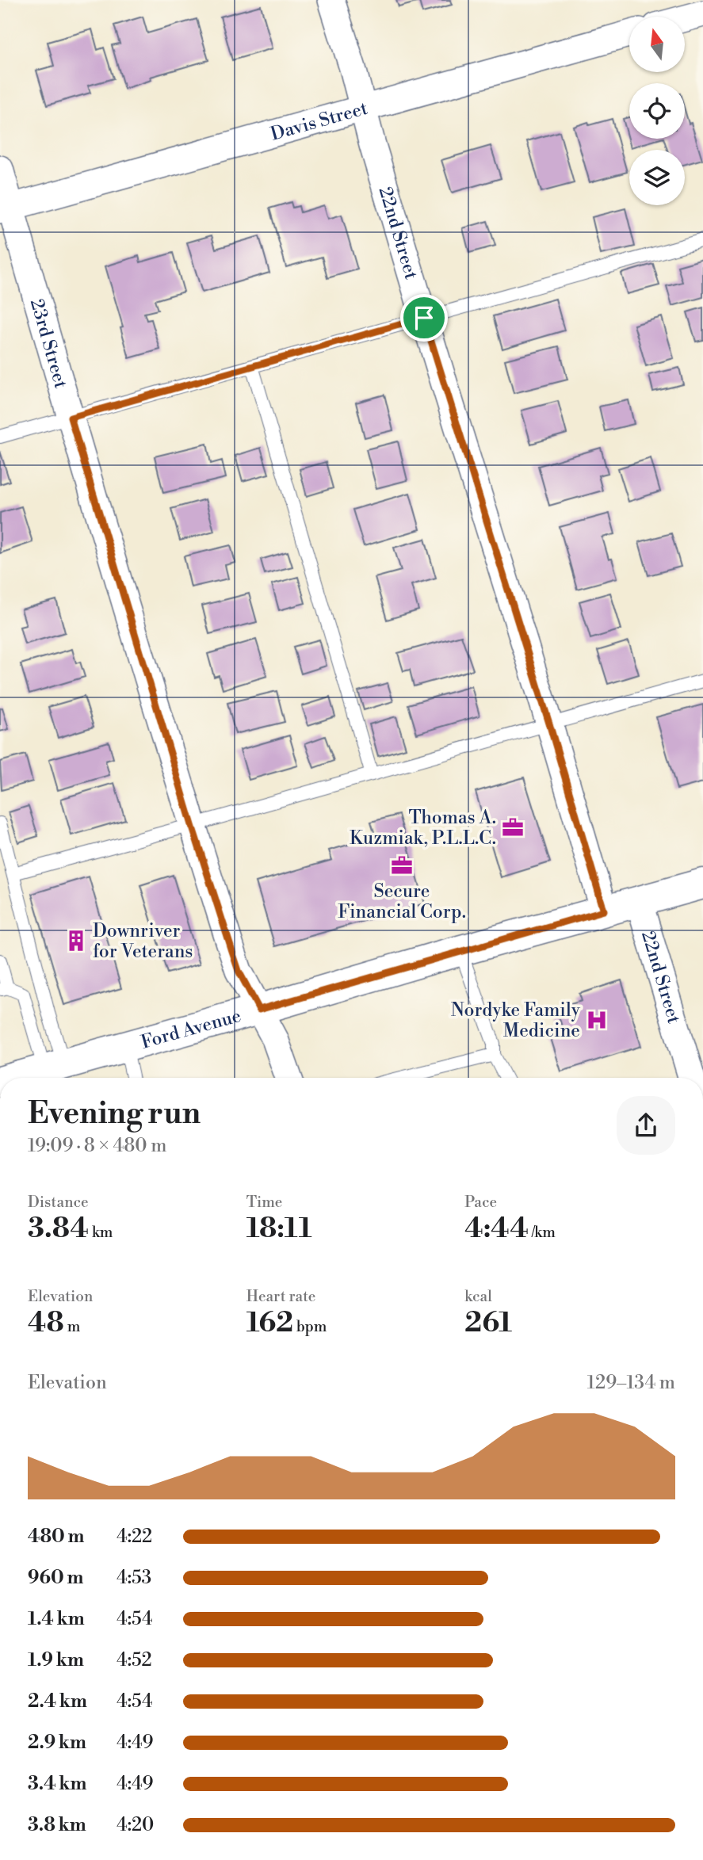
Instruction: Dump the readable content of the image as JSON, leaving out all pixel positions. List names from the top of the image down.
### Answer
{
  "streets": {
    "main road": ["Ford Avenue"],
    "street": ["Davis Street", "22nd Street", "23rd Street"]
  },
  "crossings": [
    ["Davis Street", "22nd Street"],
    ["Davis Street", "23rd Street"],
    ["22nd Street", "Ford Avenue"],
    ["23rd Street", "Ford Avenue"]
  ],
  "places": {
    "office": ["Thomas A. Kuzmiak, P.L.L.C.", "Secure Financial Corp."],
    "building": ["Downriver for Veterans"],
    "hospital": ["Nordyke Family Medicine"]
  },
  "north": "top",
  "page": {
    "heading": ["Evening run", "19:09 · 8 × 480 m"],
    "stats": [
      ["Distance", "3.84 km"],
      ["Time", "18:11"],
      ["Pace", "4:44 /km"],
      ["Elevation", "48 m"],
      ["Heart rate", "162 bpm"],
      ["kcal", "261"]
    ],
    "chart": ["Elevation", "129–134 m"],
    "list": [
      {
        "name": "480 m",
        "note": "4:22"
      },
      {
        "name": "960 m",
        "note": "4:53"
      },
      {
        "name": "1.4 km",
        "note": "4:54"
      },
      {
        "name": "1.9 km",
        "note": "4:52"
      },
      {
        "name": "2.4 km",
        "note": "4:54"
      },
      {
        "name": "2.9 km",
        "note": "4:49"
      },
      {
        "name": "3.4 km",
        "note": "4:49"
      },
      {
        "name": "3.8 km",
        "note": "4:20"
      }
    ]
  }
}
